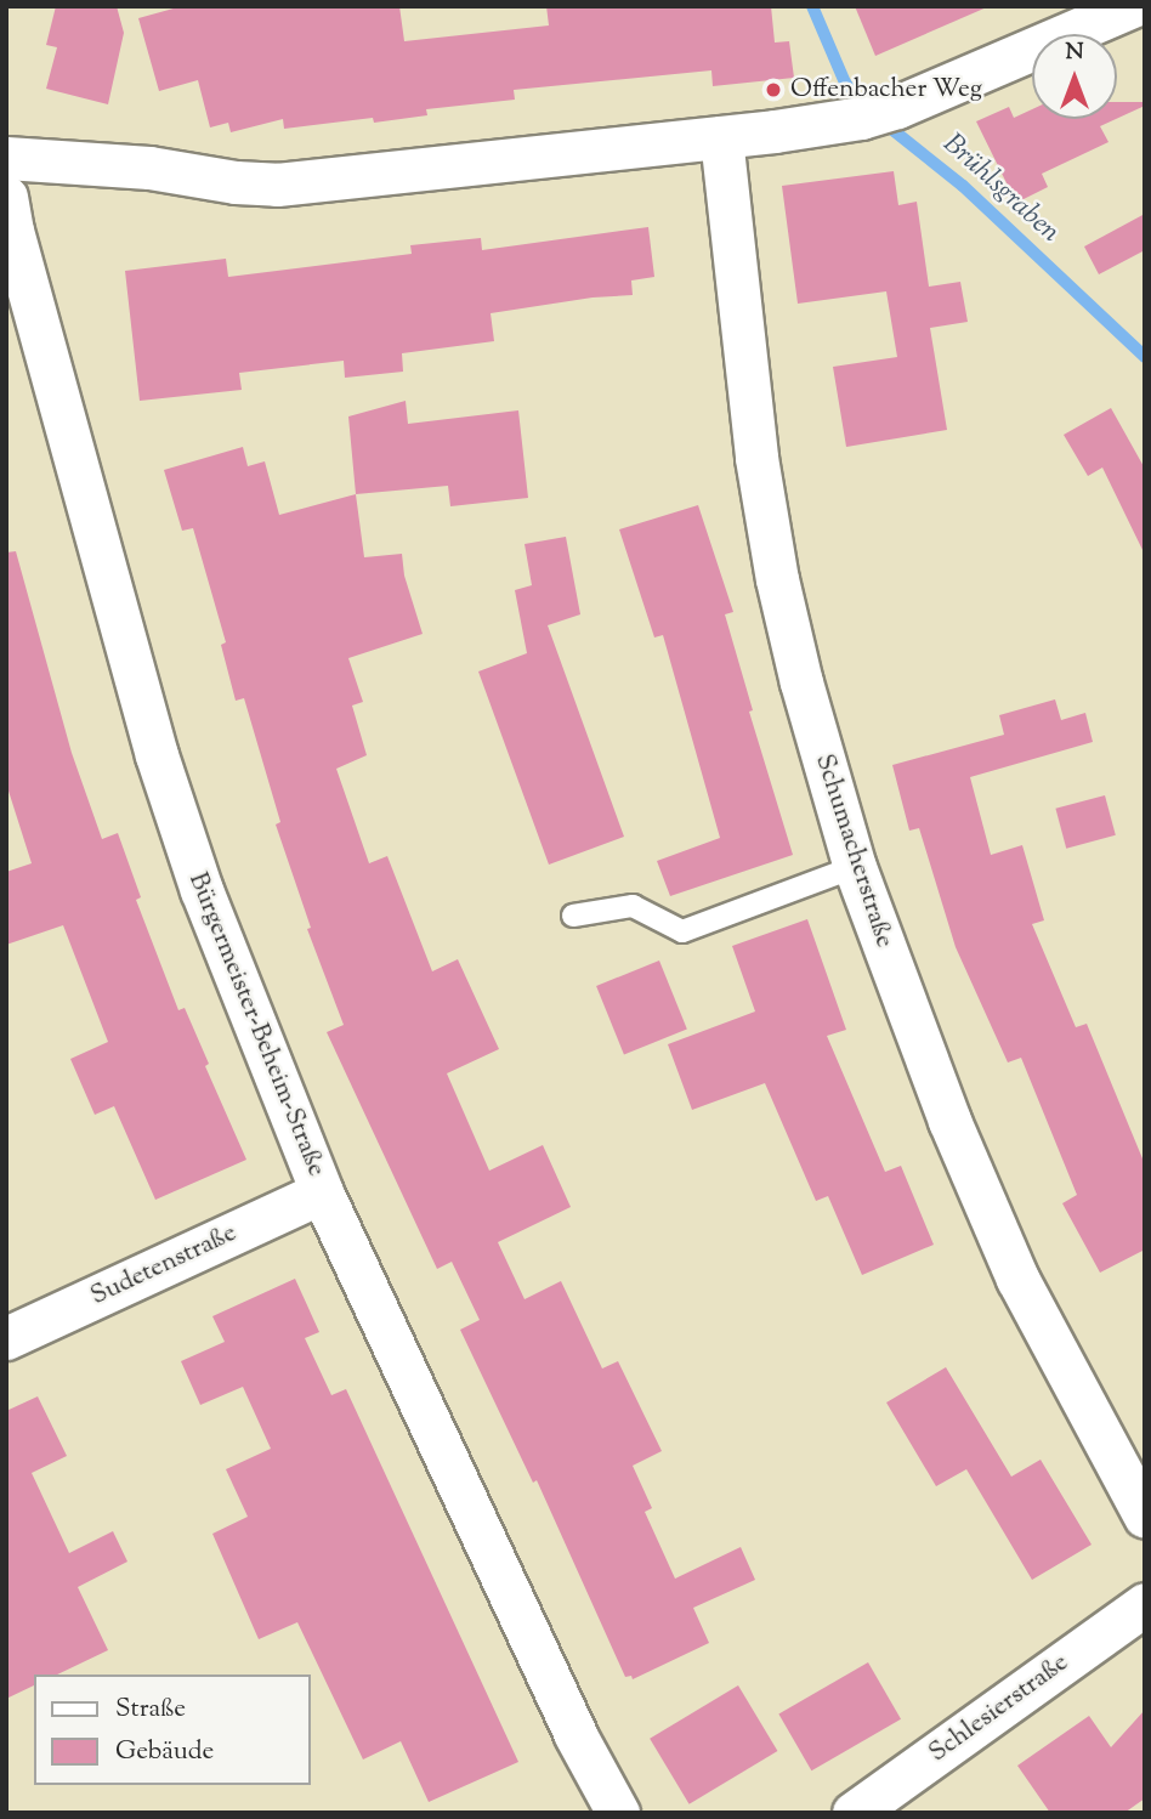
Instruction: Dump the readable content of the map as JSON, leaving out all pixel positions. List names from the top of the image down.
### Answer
{
  "streets": {
    "street": [
      "Schumacherstraße",
      "Bürgermeister-Beheim-Straße",
      "Sudetenstraße",
      "Schlesierstraße"
    ]
  },
  "crossings": [
    ["Bürgermeister-Beheim-Straße", "Sudetenstraße"]
  ],
  "water": ["Brühlsgraben"],
  "places": ["Offenbacher Weg"],
  "legend": ["Straße", "Gebäude"],
  "north": "top"
}
